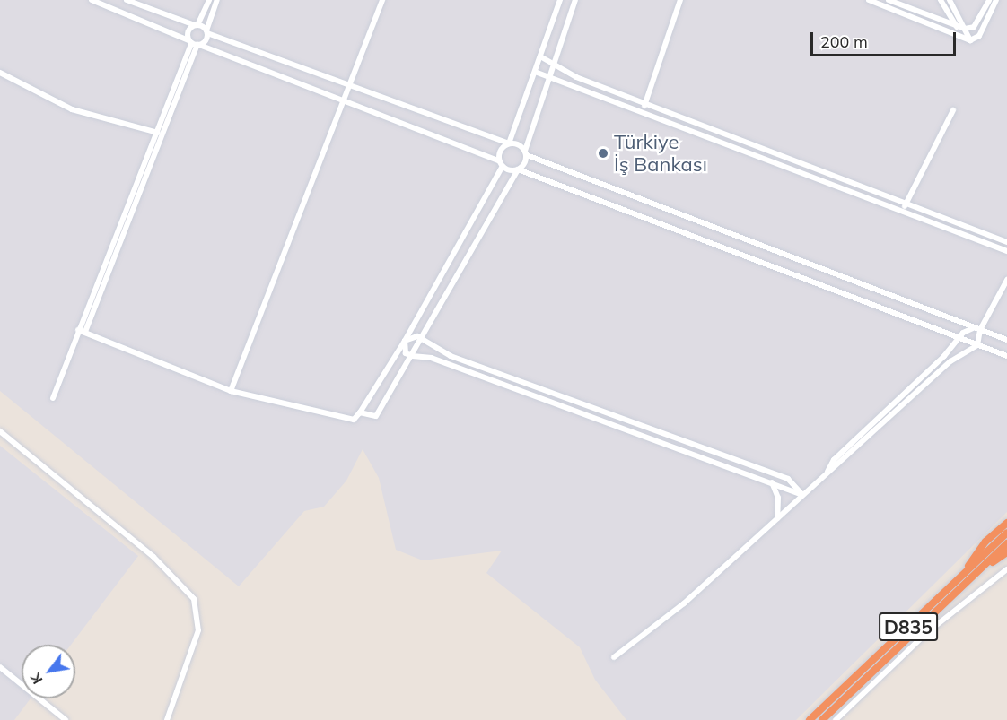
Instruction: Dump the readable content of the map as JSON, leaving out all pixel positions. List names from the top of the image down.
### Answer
{
  "streets": {
    "highway": ["D835"]
  },
  "places": ["Türkiye İş Bankası"],
  "scale_bar": "200 m",
  "north": "bottom left"
}
